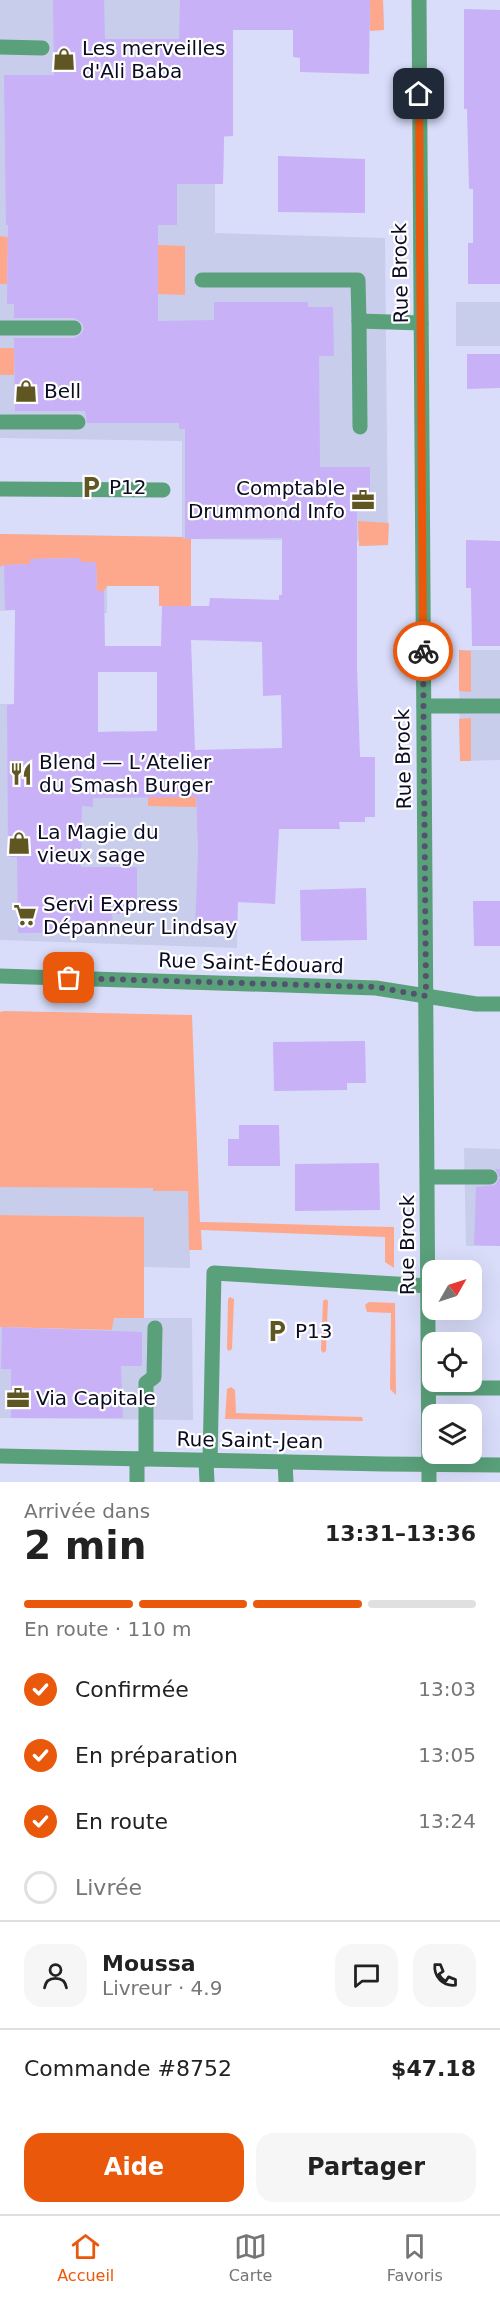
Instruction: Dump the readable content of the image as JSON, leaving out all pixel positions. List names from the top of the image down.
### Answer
{
  "streets": {
    "street": ["Rue Brock", "Rue Saint-Édouard", "Rue Saint-Jean"]
  },
  "crossings": [
    ["Rue Brock", "Rue Saint-Édouard"]
  ],
  "places": {
    "shop": ["Les merveilles d'Ali Baba", "Bell", "La Magie du vieux sage"],
    "parking": ["P12", "P13"],
    "office": ["Comptable Drummond Info", "Via Capitale"],
    "restaurant": ["Blend — L’Atelier du Smash Burger"],
    "supermarket": ["Servi Express Dépanneur Lindsay"]
  },
  "north": "top right",
  "page": {
    "heading": ["2 min", "Arrivée dans", "13:31–13:36"],
    "panel": [
      "Moussa",
      "Livreur · 4.9",
      "Commande #8752",
      "$47.18"
    ],
    "bar": "En route · 110 m",
    "list": [
      ["Confirmée", "13:03"],
      ["En préparation", "13:05"],
      ["En route", "13:24"],
      "Livrée"
    ],
    "buttons": ["Aide", "Partager"],
    "tabs": ["Accueil", "Carte", "Favoris"]
  }
}
